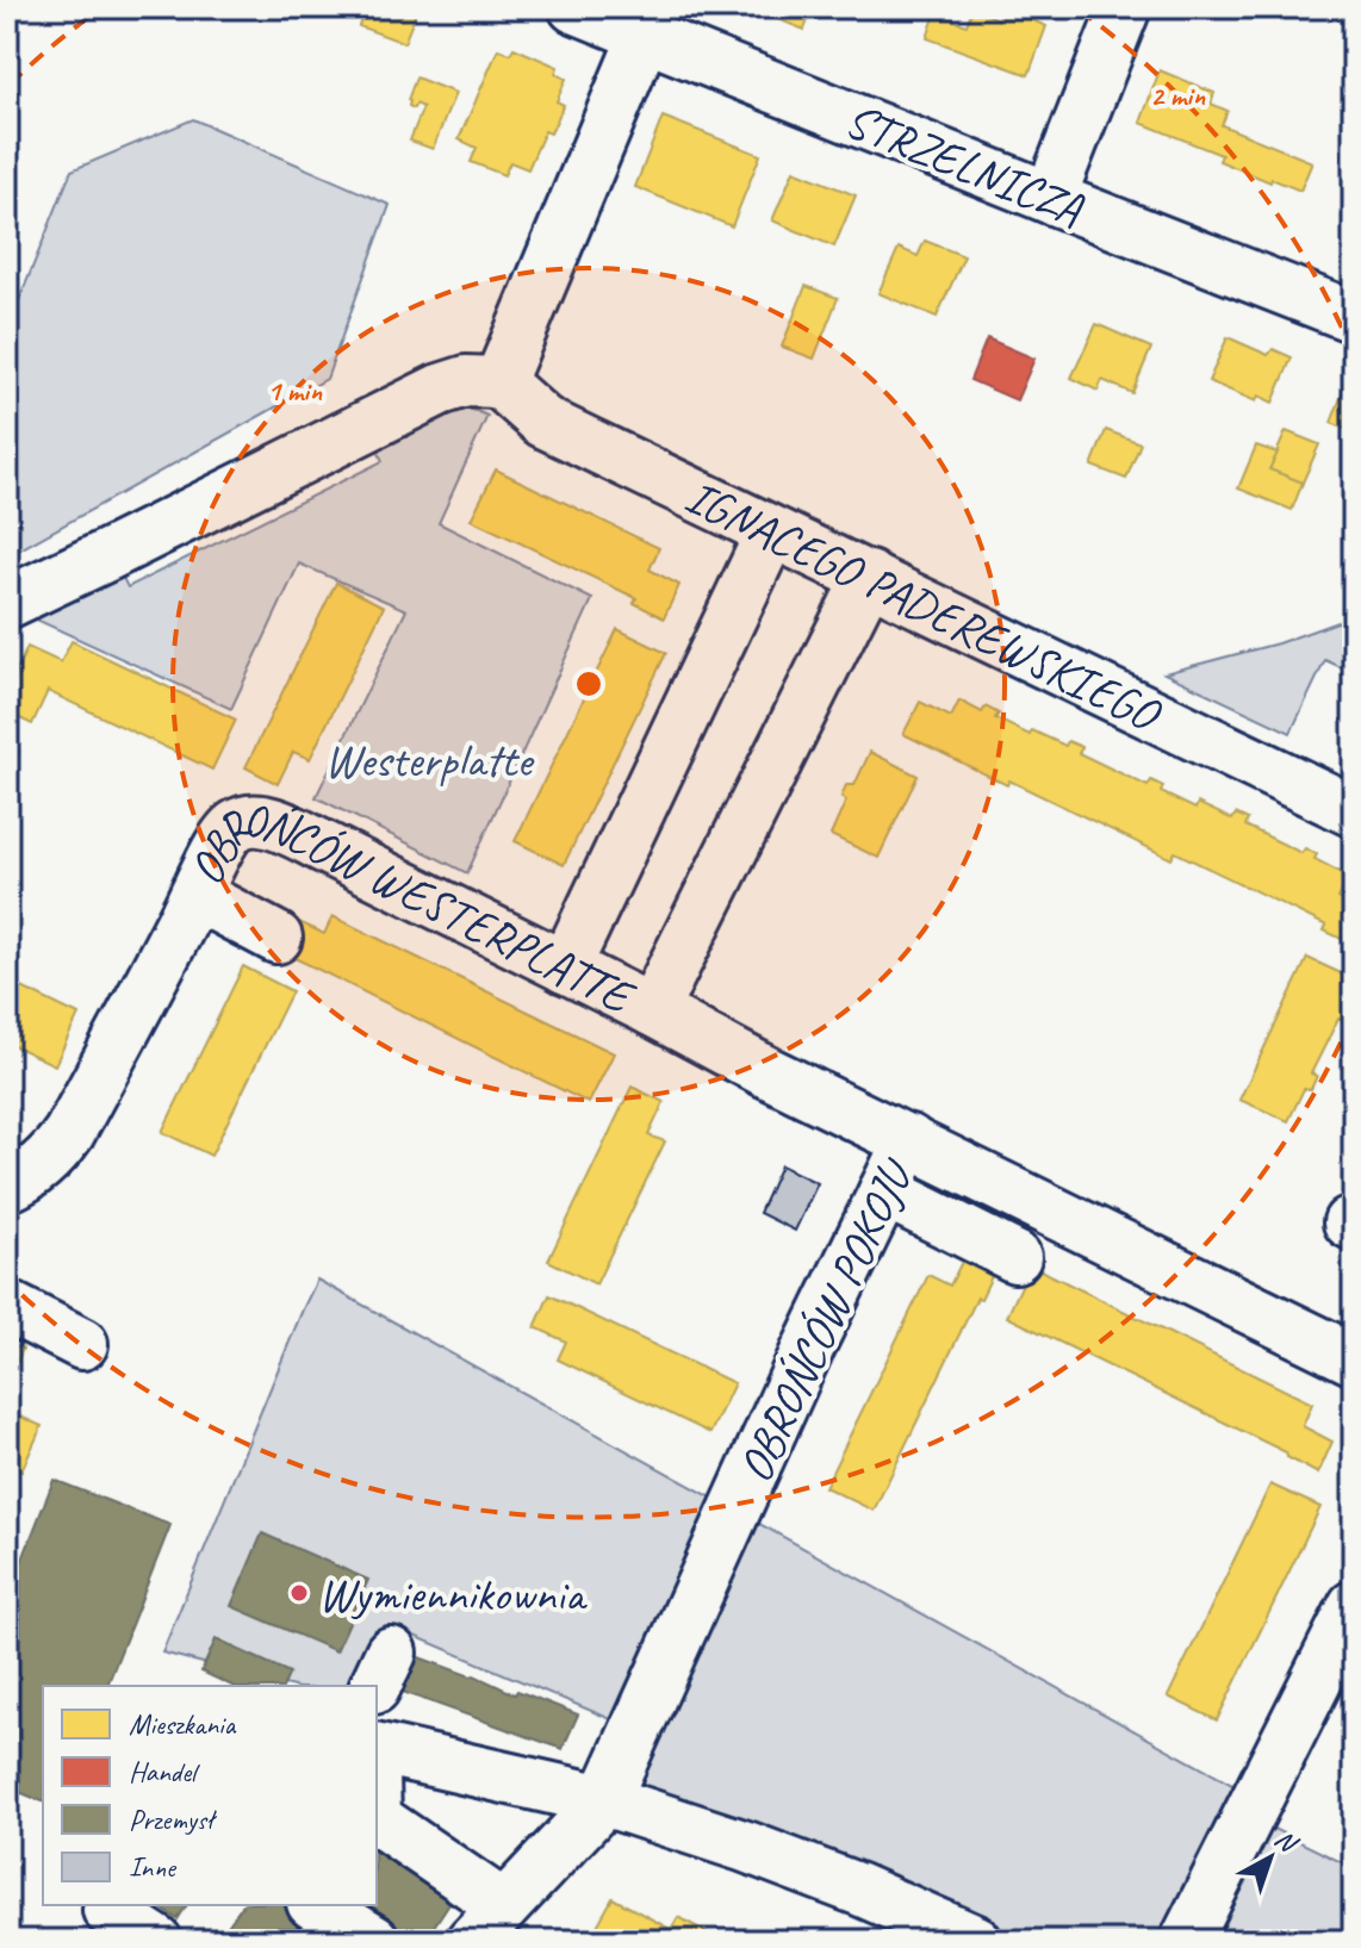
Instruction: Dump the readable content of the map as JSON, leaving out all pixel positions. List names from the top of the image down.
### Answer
{
  "streets": {
    "street": [
      "STRZELNICZA",
      "IGNACEGO PADEREWSKIEGO",
      "OBROŃCÓW WESTERPLATTE",
      "OBROŃCÓW POKOJU"
    ]
  },
  "crossings": [
    ["IGNACEGO PADEREWSKIEGO", "OBROŃCÓW WESTERPLATTE"],
    ["OBROŃCÓW WESTERPLATTE", "OBROŃCÓW POKOJU"]
  ],
  "parks": ["Westerplatte"],
  "places": ["Wymiennikownia"],
  "legend": [
    "Mieszkania",
    "Handel",
    "Przemysł",
    "Inne"
  ],
  "north": "top right",
  "rings": ["2 min", "1 min"]
}
